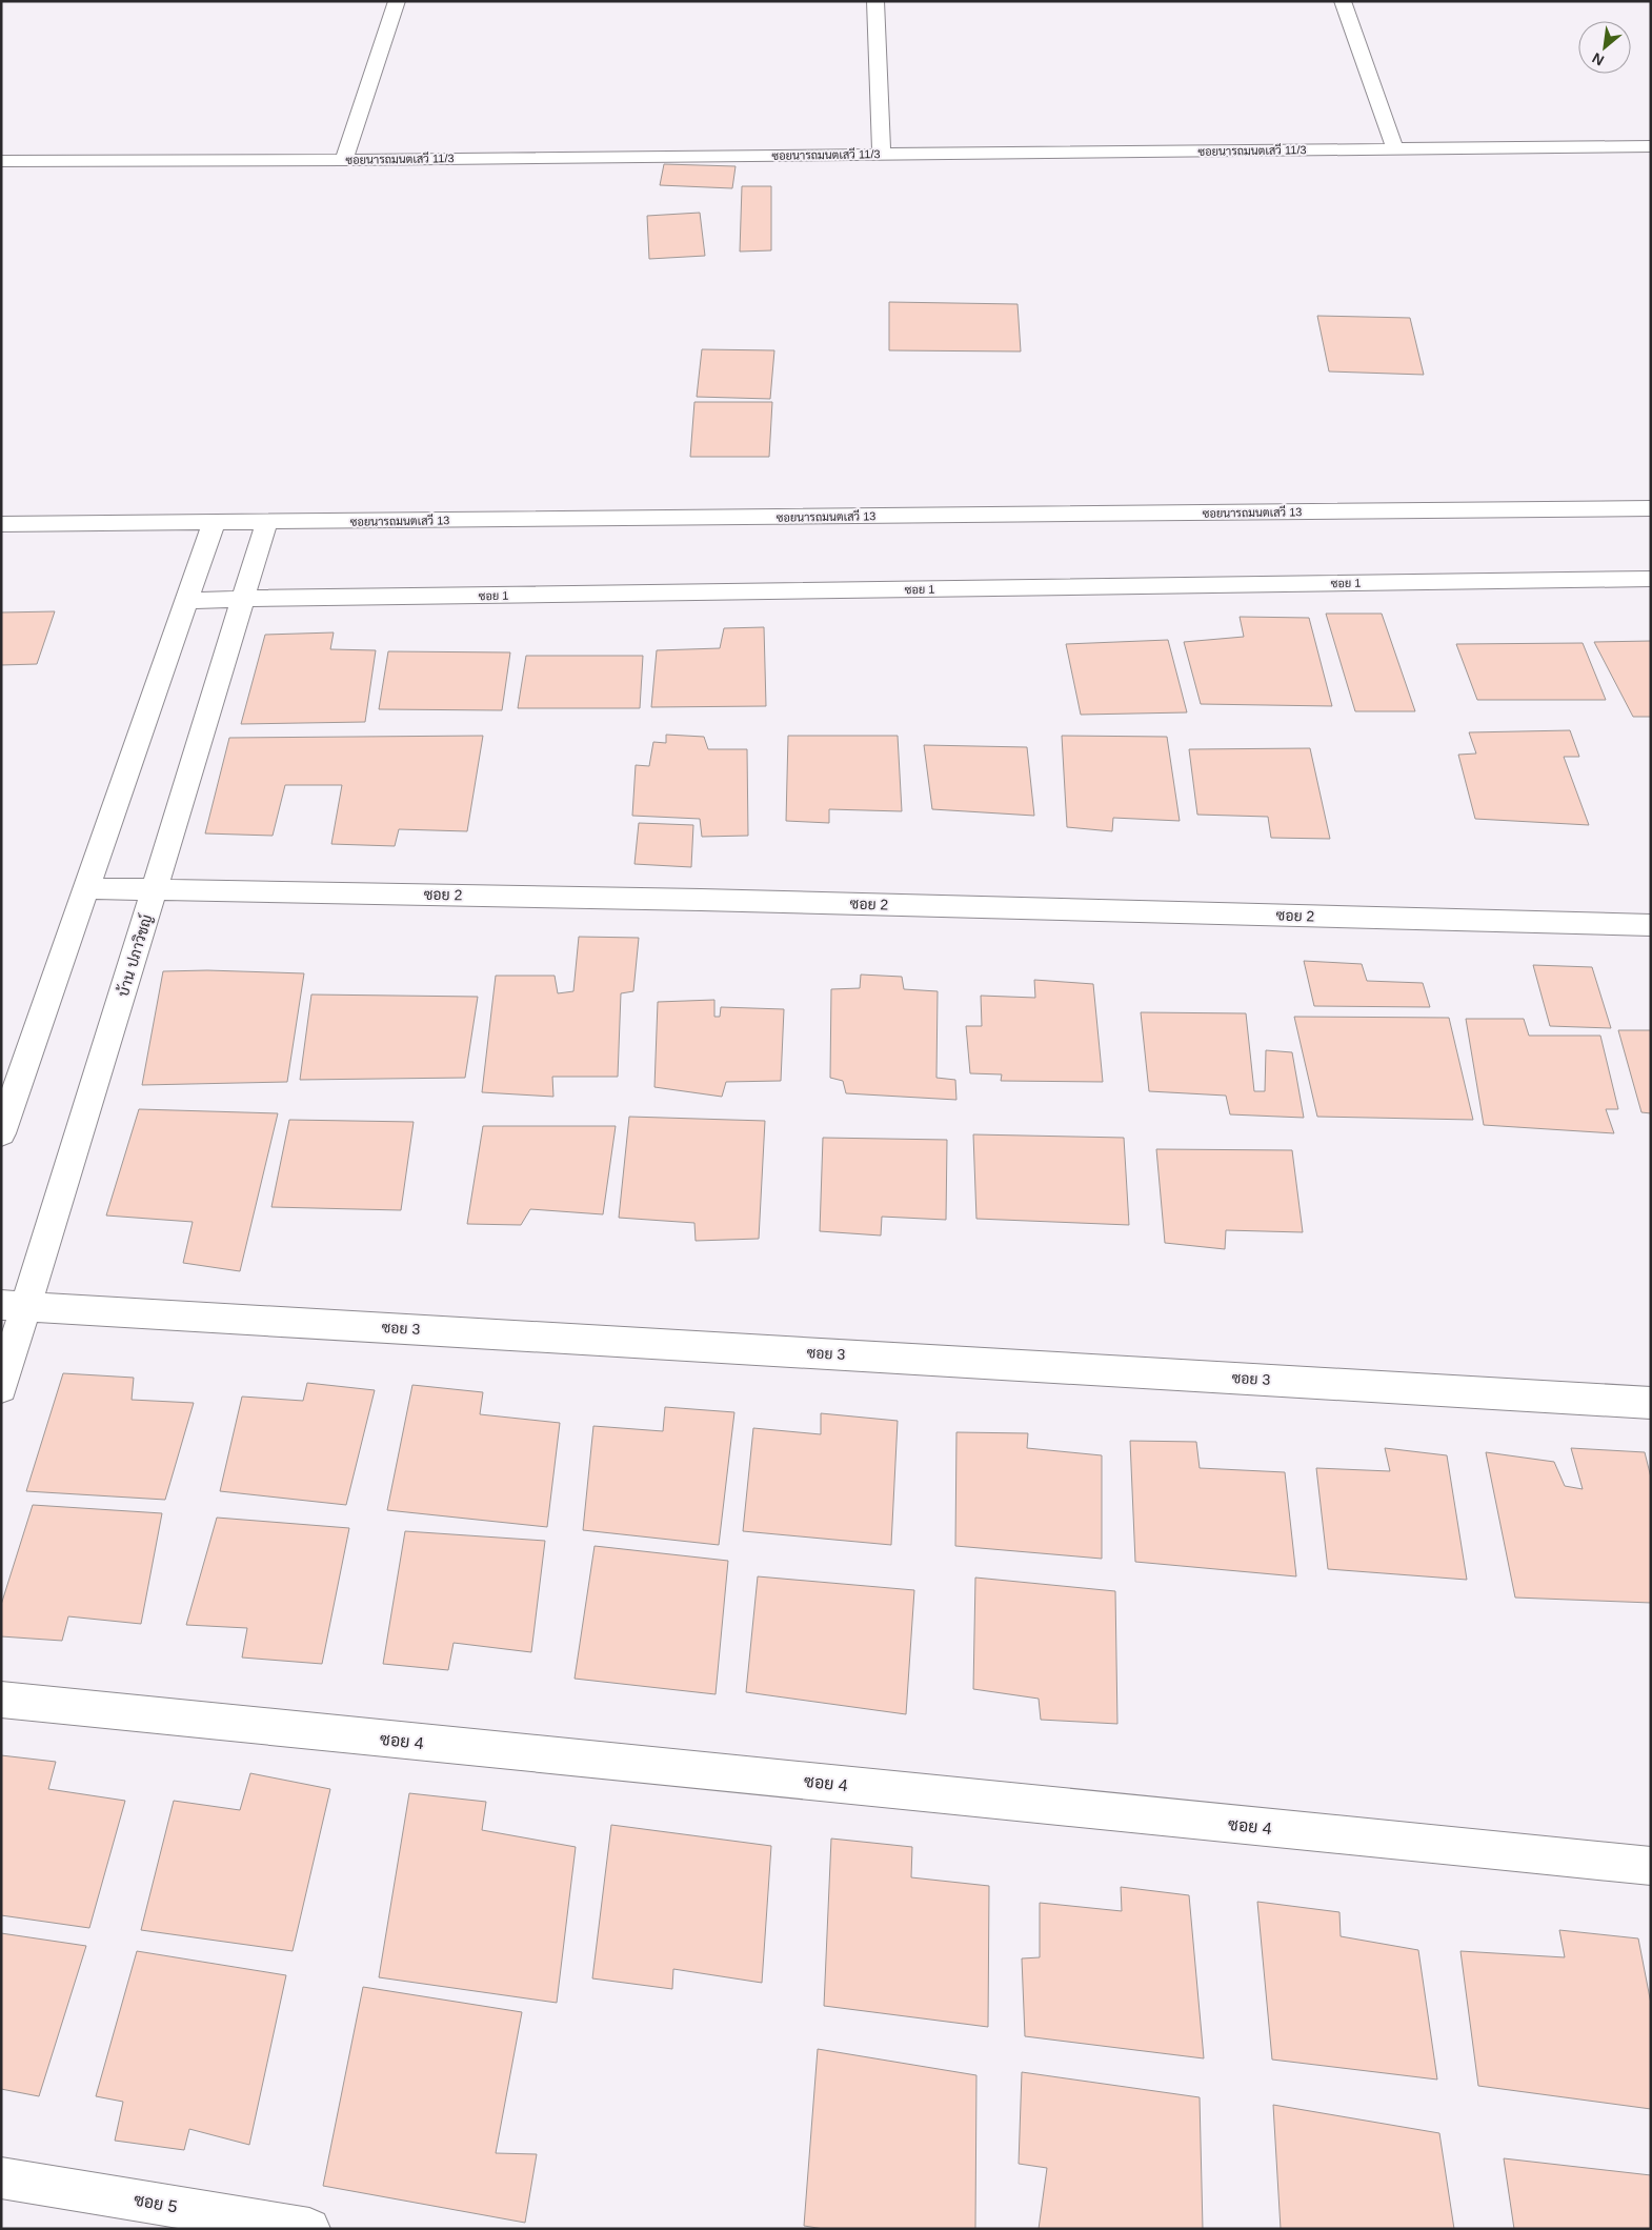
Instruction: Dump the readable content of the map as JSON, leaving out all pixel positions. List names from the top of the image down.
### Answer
{
  "streets": {
    "street": [
      "ซอยนารถมนตเสวี 11/3",
      "ซอยนารถมนตเสวี 13",
      "ซอย 1",
      "ซอย 2",
      "บ้าน ปภาวิชญ์",
      "ซอย 3",
      "ซอย 4",
      "ซอย 5"
    ]
  },
  "crossings": [
    ["ซอยนารถมนตเสวี 13", "บ้าน ปภาวิชญ์"],
    ["ซอย 1", "บ้าน ปภาวิชญ์"],
    ["ซอย 2", "บ้าน ปภาวิชญ์"],
    ["บ้าน ปภาวิชญ์", "ซอย 3"]
  ],
  "north": "bottom left"
}
